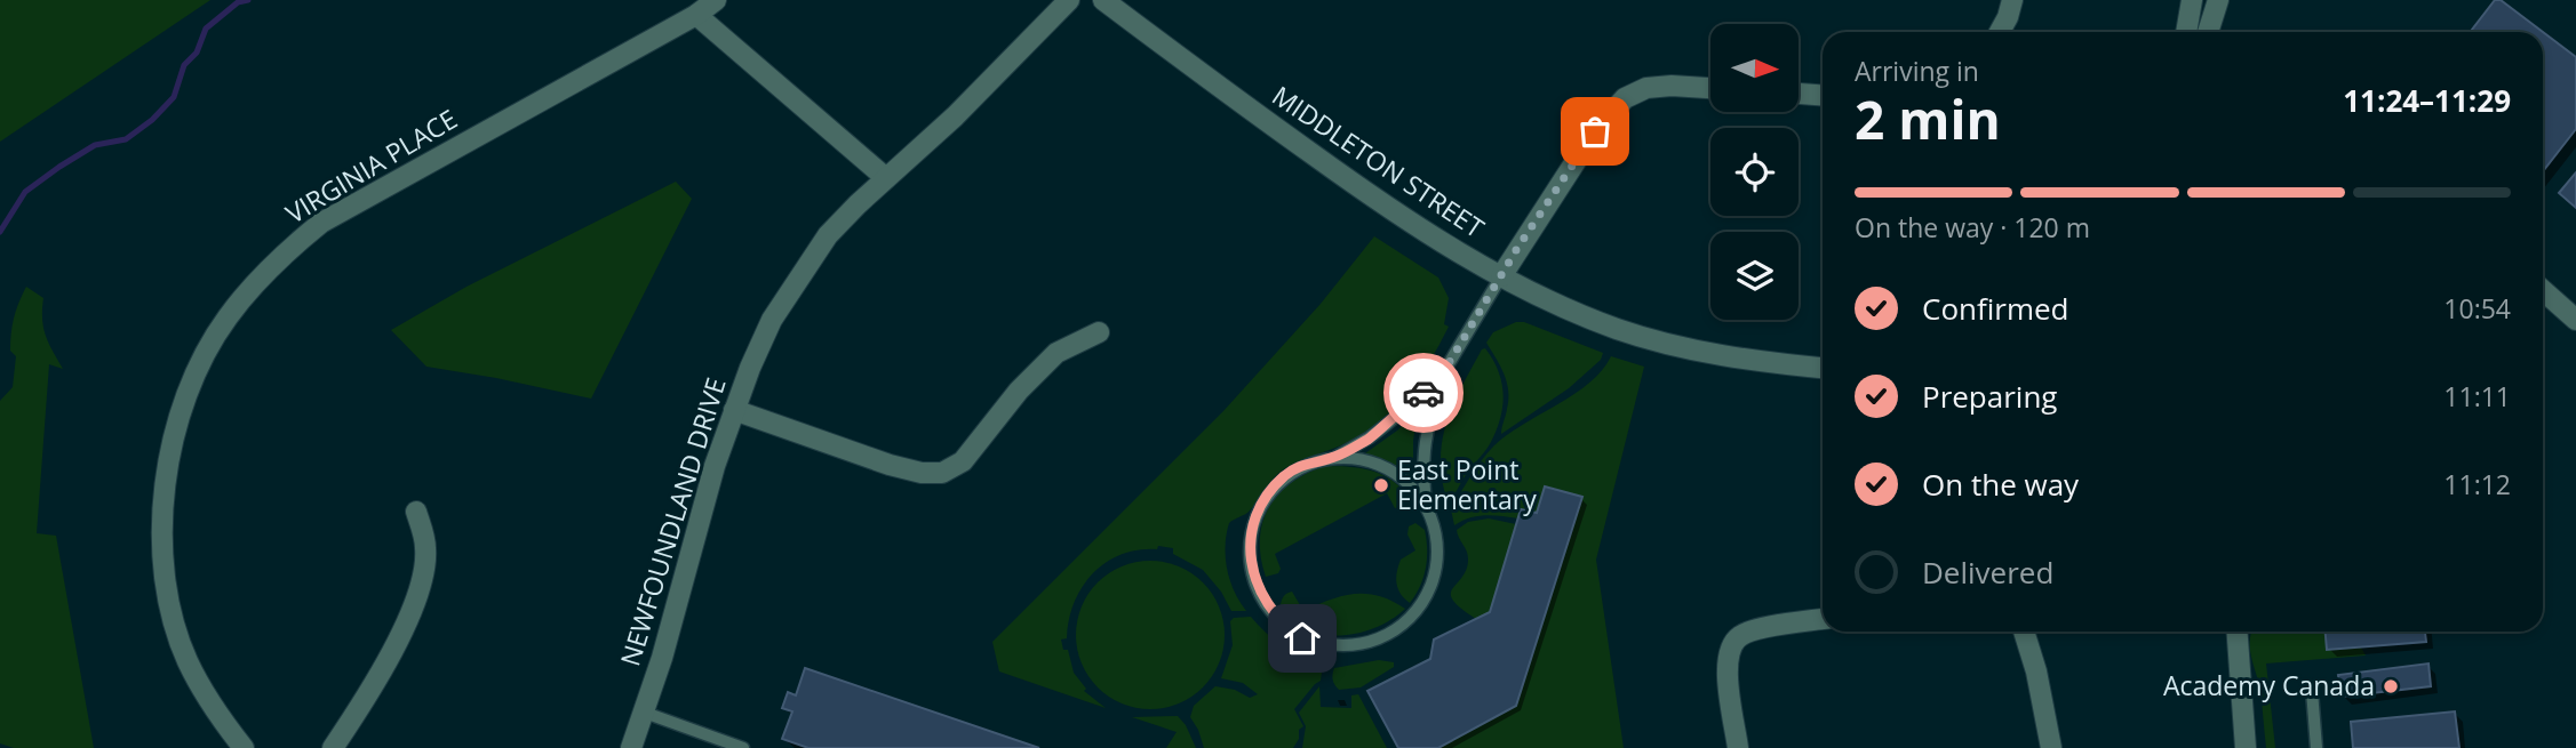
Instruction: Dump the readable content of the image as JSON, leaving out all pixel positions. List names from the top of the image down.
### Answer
{
  "streets": {
    "street": ["MIDDLETON STREET", "VIRGINIA PLACE", "NEWFOUNDLAND DRIVE"]
  },
  "places": ["East Point Elementary", "Academy Canada"],
  "north": "right",
  "page": {
    "heading": ["2 min", "Arriving in", "11:24–11:29"],
    "bar": "On the way · 120 m",
    "list": [
      ["Confirmed", "10:54"],
      ["Preparing", "11:11"],
      ["On the way", "11:12"],
      "Delivered"
    ]
  }
}
